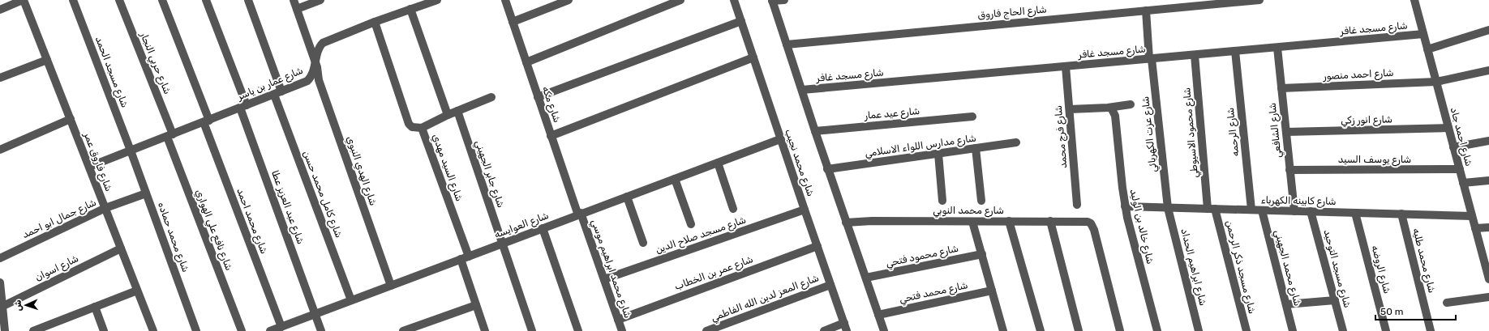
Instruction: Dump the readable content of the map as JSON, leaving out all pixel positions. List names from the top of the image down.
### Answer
{
  "streets": {
    "street": [
      "شارع الحاج فاروق",
      "شارع مسجد غافر",
      "شارع حربي النجار",
      "شارع مسجد الحمد",
      "شارع احمد منصور",
      "شارع عمار بن ياسر",
      "شارع مكه",
      "شارع عيد عمار",
      "شارع انور زكي",
      "شارع الشافعي",
      "شارع الرحمه",
      "شارع محمود الاسيوطي",
      "شارع عزت الكهربائي",
      "شارع فرج محمد",
      "شارع احمد جاد",
      "شارع مدارس اللواء الاسلامي",
      "شارع يوسف السيد",
      "شارع فاروق عمر",
      "شارع محمد نجيب",
      "شارع السيد مهدي",
      "شارع الهدي النبوي",
      "شارع جابر الجهيني",
      "شارع كامل محمد حسن",
      "شارع كابينه الكهرباء",
      "شارع عبد العزيز عطا",
      "شارع محمد النوبي",
      "شارع جمال ابو احمد",
      "شارع محمد احمد",
      "شارع العوايسه",
      "شارع خالد بن الوليد",
      "شارع نافع علي الهواري",
      "شارع مسجد صلاح الدين",
      "شارع محمد حماده",
      "شارع محمود فتحي",
      "شارع محمد طليه",
      "شارع ابراهيم الحداد",
      "شارع مسجد ذكر الرحمن",
      "شارع اسوان",
      "شارع محمد الجهيني",
      "شارع محمد ابراهيم موسي",
      "شارع مسجد التوحيد",
      "شارع الروضه",
      "شارع عمر بن الخطاب",
      "شارع محمد فتحي",
      "شارع المعز لدين الله الفاطمي"
    ]
  },
  "crossings": [
    ["شارع الحاج فاروق", "شارع عزت الكهربائي"],
    ["شارع مسجد غافر", "شارع الشافعي"],
    ["شارع مسجد غافر", "شارع الرحمه"],
    ["شارع مسجد غافر", "شارع محمود الاسيوطي"],
    ["شارع مسجد غافر", "شارع عزت الكهربائي"],
    ["شارع مسجد غافر", "شارع فرج محمد"],
    ["شارع مسجد غافر", "شارع احمد جاد"],
    ["شارع حربي النجار", "شارع عمار بن ياسر"],
    ["شارع حربي النجار", "شارع نافع علي الهواري"],
    ["شارع مسجد الحمد", "شارع عمار بن ياسر"],
    ["شارع مسجد الحمد", "شارع محمد حماده"],
    ["شارع احمد منصور", "شارع الشافعي"],
    ["شارع احمد منصور", "شارع احمد جاد"],
    ["شارع عمار بن ياسر", "شارع فاروق عمر"],
    ["شارع عمار بن ياسر", "شارع السيد مهدي"],
    ["شارع عمار بن ياسر", "شارع الهدي النبوي"],
    ["شارع عمار بن ياسر", "شارع كامل محمد حسن"],
    ["شارع عمار بن ياسر", "شارع عبد العزيز عطا"],
    ["شارع عمار بن ياسر", "شارع محمد احمد"],
    ["شارع عمار بن ياسر", "شارع نافع علي الهواري"],
    ["شارع عمار بن ياسر", "شارع محمد حماده"],
    ["شارع مكه", "شارع العوايسه"],
    ["شارع مكه", "شارع محمد ابراهيم موسي"],
    ["شارع انور زكي", "شارع الشافعي"],
    ["شارع انور زكي", "شارع احمد جاد"],
    ["شارع الشافعي", "شارع يوسف السيد"],
    ["شارع الشافعي", "شارع كابينه الكهرباء"],
    ["شارع الرحمه", "شارع كابينه الكهرباء"],
    ["شارع محمود الاسيوطي", "شارع كابينه الكهرباء"],
    ["شارع محمود الاسيوطي", "شارع مسجد ذكر الرحمن"],
    ["شارع عزت الكهربائي", "شارع كابينه الكهرباء"],
    ["شارع عزت الكهربائي", "شارع ابراهيم الحداد"],
    ["شارع احمد جاد", "شارع يوسف السيد"],
    ["شارع احمد جاد", "شارع كابينه الكهرباء"],
    ["شارع فاروق عمر", "شارع جمال ابو احمد"],
    ["شارع فاروق عمر", "شارع اسوان"],
    ["شارع محمد نجيب", "شارع العوايسه"],
    ["شارع محمد نجيب", "شارع مسجد صلاح الدين"],
    ["شارع محمد نجيب", "شارع عمر بن الخطاب"],
    ["شارع محمد نجيب", "شارع المعز لدين الله الفاطمي"],
    ["شارع السيد مهدي", "شارع العوايسه"],
    ["شارع الهدي النبوي", "شارع العوايسه"],
    ["شارع جابر الجهيني", "شارع العوايسه"],
    ["شارع كامل محمد حسن", "شارع العوايسه"],
    ["شارع كابينه الكهرباء", "شارع خالد بن الوليد"],
    ["شارع كابينه الكهرباء", "شارع محمد طليه"],
    ["شارع كابينه الكهرباء", "شارع ابراهيم الحداد"],
    ["شارع كابينه الكهرباء", "شارع مسجد ذكر الرحمن"],
    ["شارع كابينه الكهرباء", "شارع محمد الجهيني"],
    ["شارع كابينه الكهرباء", "شارع مسجد التوحيد"],
    ["شارع كابينه الكهرباء", "شارع الروضه"],
    ["شارع عبد العزيز عطا", "شارع العوايسه"],
    ["شارع جمال ابو احمد", "شارع محمد حماده"],
    ["شارع محمد احمد", "شارع العوايسه"],
    ["شارع العوايسه", "شارع محمد ابراهيم موسي"],
    ["شارع مسجد صلاح الدين", "شارع محمد ابراهيم موسي"],
    ["شارع محمد ابراهيم موسي", "شارع عمر بن الخطاب"]
  ],
  "scale_bar": "50 m",
  "north": "left"
}
